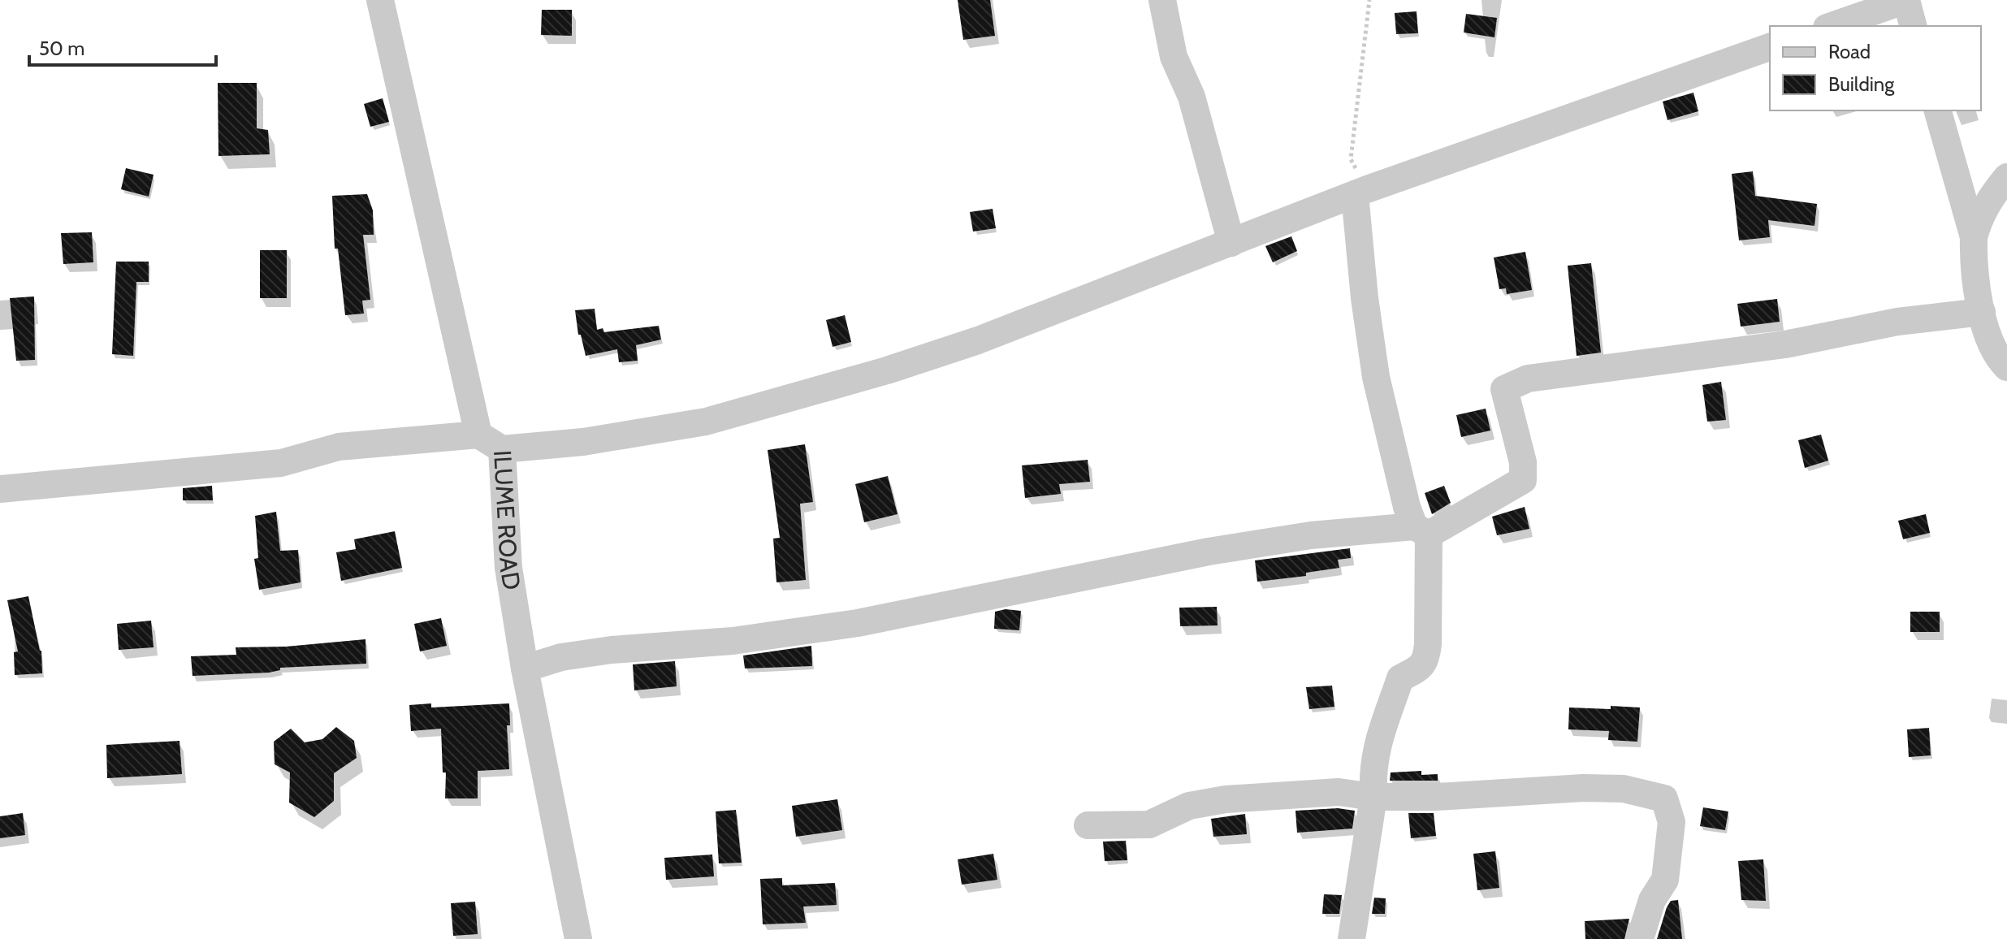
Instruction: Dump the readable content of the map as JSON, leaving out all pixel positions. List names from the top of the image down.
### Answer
{
  "streets": {
    "street": ["ILUME ROAD"]
  },
  "legend": ["Road", "Building"],
  "scale_bar": "50 m"
}
